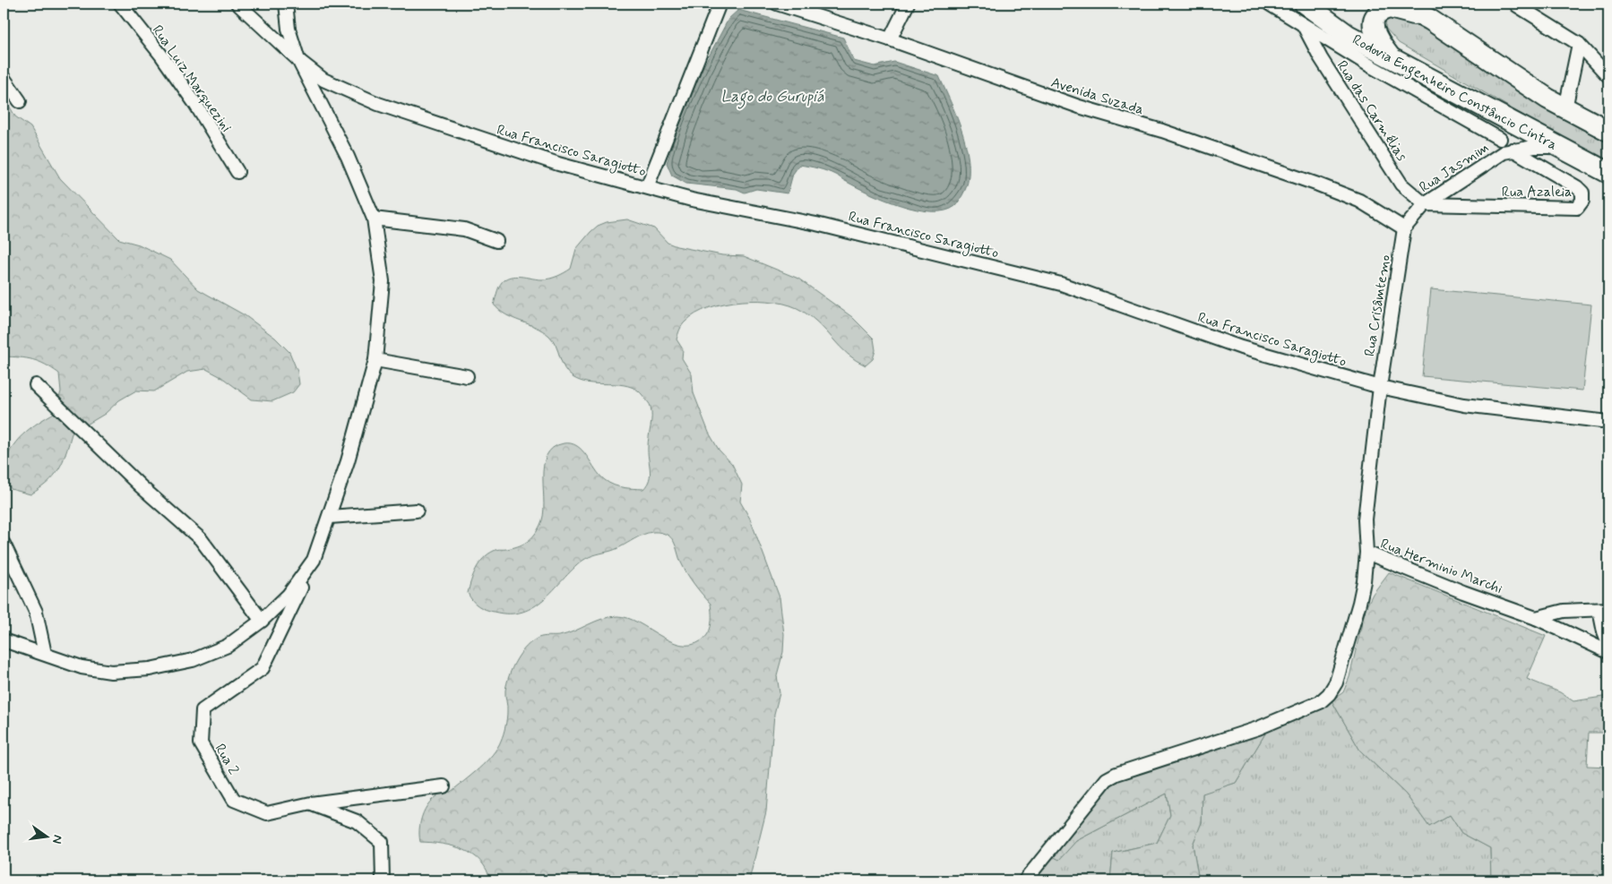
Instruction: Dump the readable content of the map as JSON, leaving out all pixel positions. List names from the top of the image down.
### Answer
{
  "streets": {
    "main road": ["Rodovia Engenheiro Constâncio Cintra"],
    "street": [
      "Rua Luiz Marquezini",
      "Avenida Suzada",
      "Rua das Carmélias",
      "Rua Francisco Saragiotto",
      "Rua Jasmim",
      "Rua Azaleia",
      "Rua Crisâmtemo",
      "Rua Herminio Marchi",
      "Rua 2"
    ]
  },
  "crossings": [
    ["Avenida Suzada", "Rua Jasmim"],
    ["Avenida Suzada", "Rua Crisâmtemo"],
    ["Rua das Carmélias", "Rua Jasmim"],
    ["Rua das Carmélias", "Rua Azaleia"],
    ["Rua Francisco Saragiotto", "Rua Crisâmtemo"],
    ["Rua Francisco Saragiotto", "Rua Herminio Marchi"],
    ["Rua Jasmim", "Rua Azaleia"],
    ["Rua Jasmim", "Rua Crisâmtemo"],
    ["Rua Crisâmtemo", "Rua Herminio Marchi"]
  ],
  "water": ["Lago do Gurupiá"],
  "north": "right"
}
